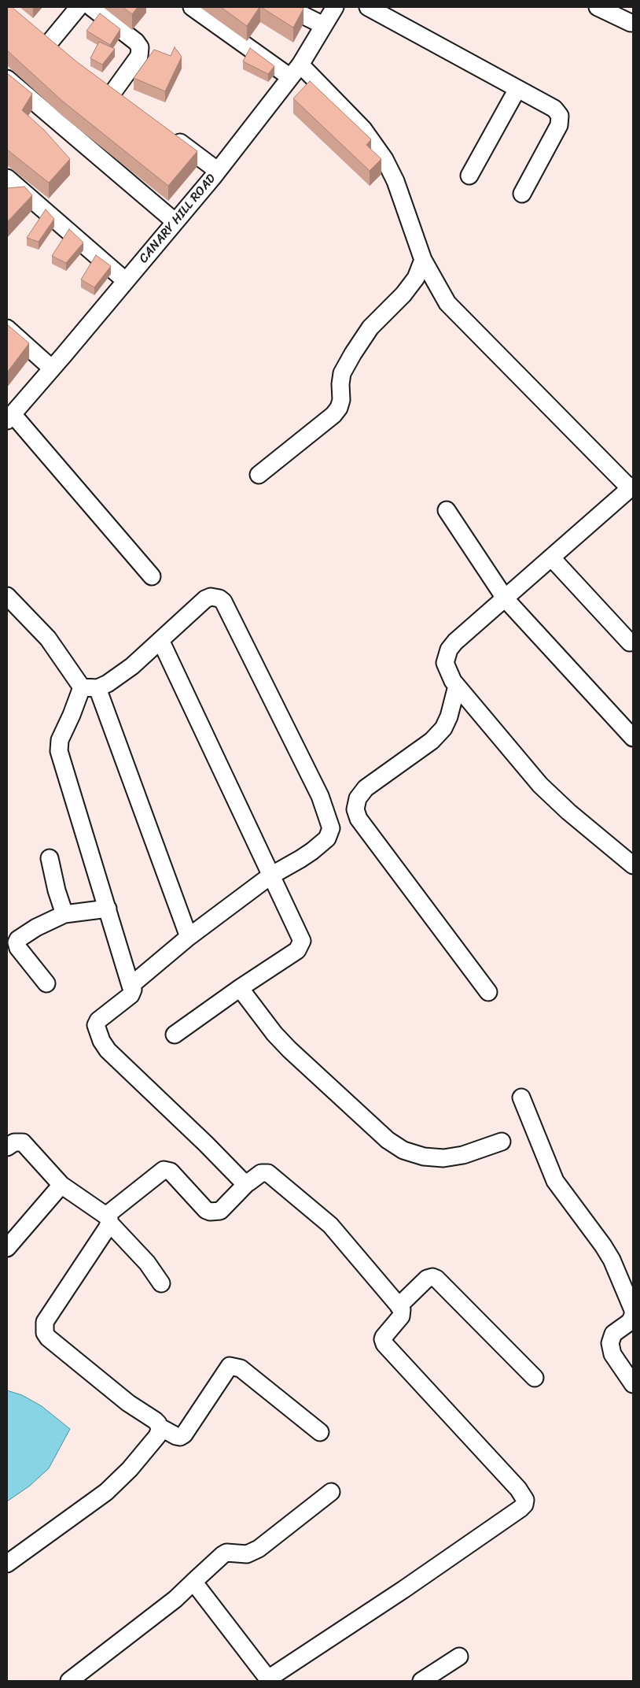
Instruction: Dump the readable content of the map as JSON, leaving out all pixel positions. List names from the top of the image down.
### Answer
{
  "streets": {
    "street": ["CANARY HILL ROAD"]
  }
}
